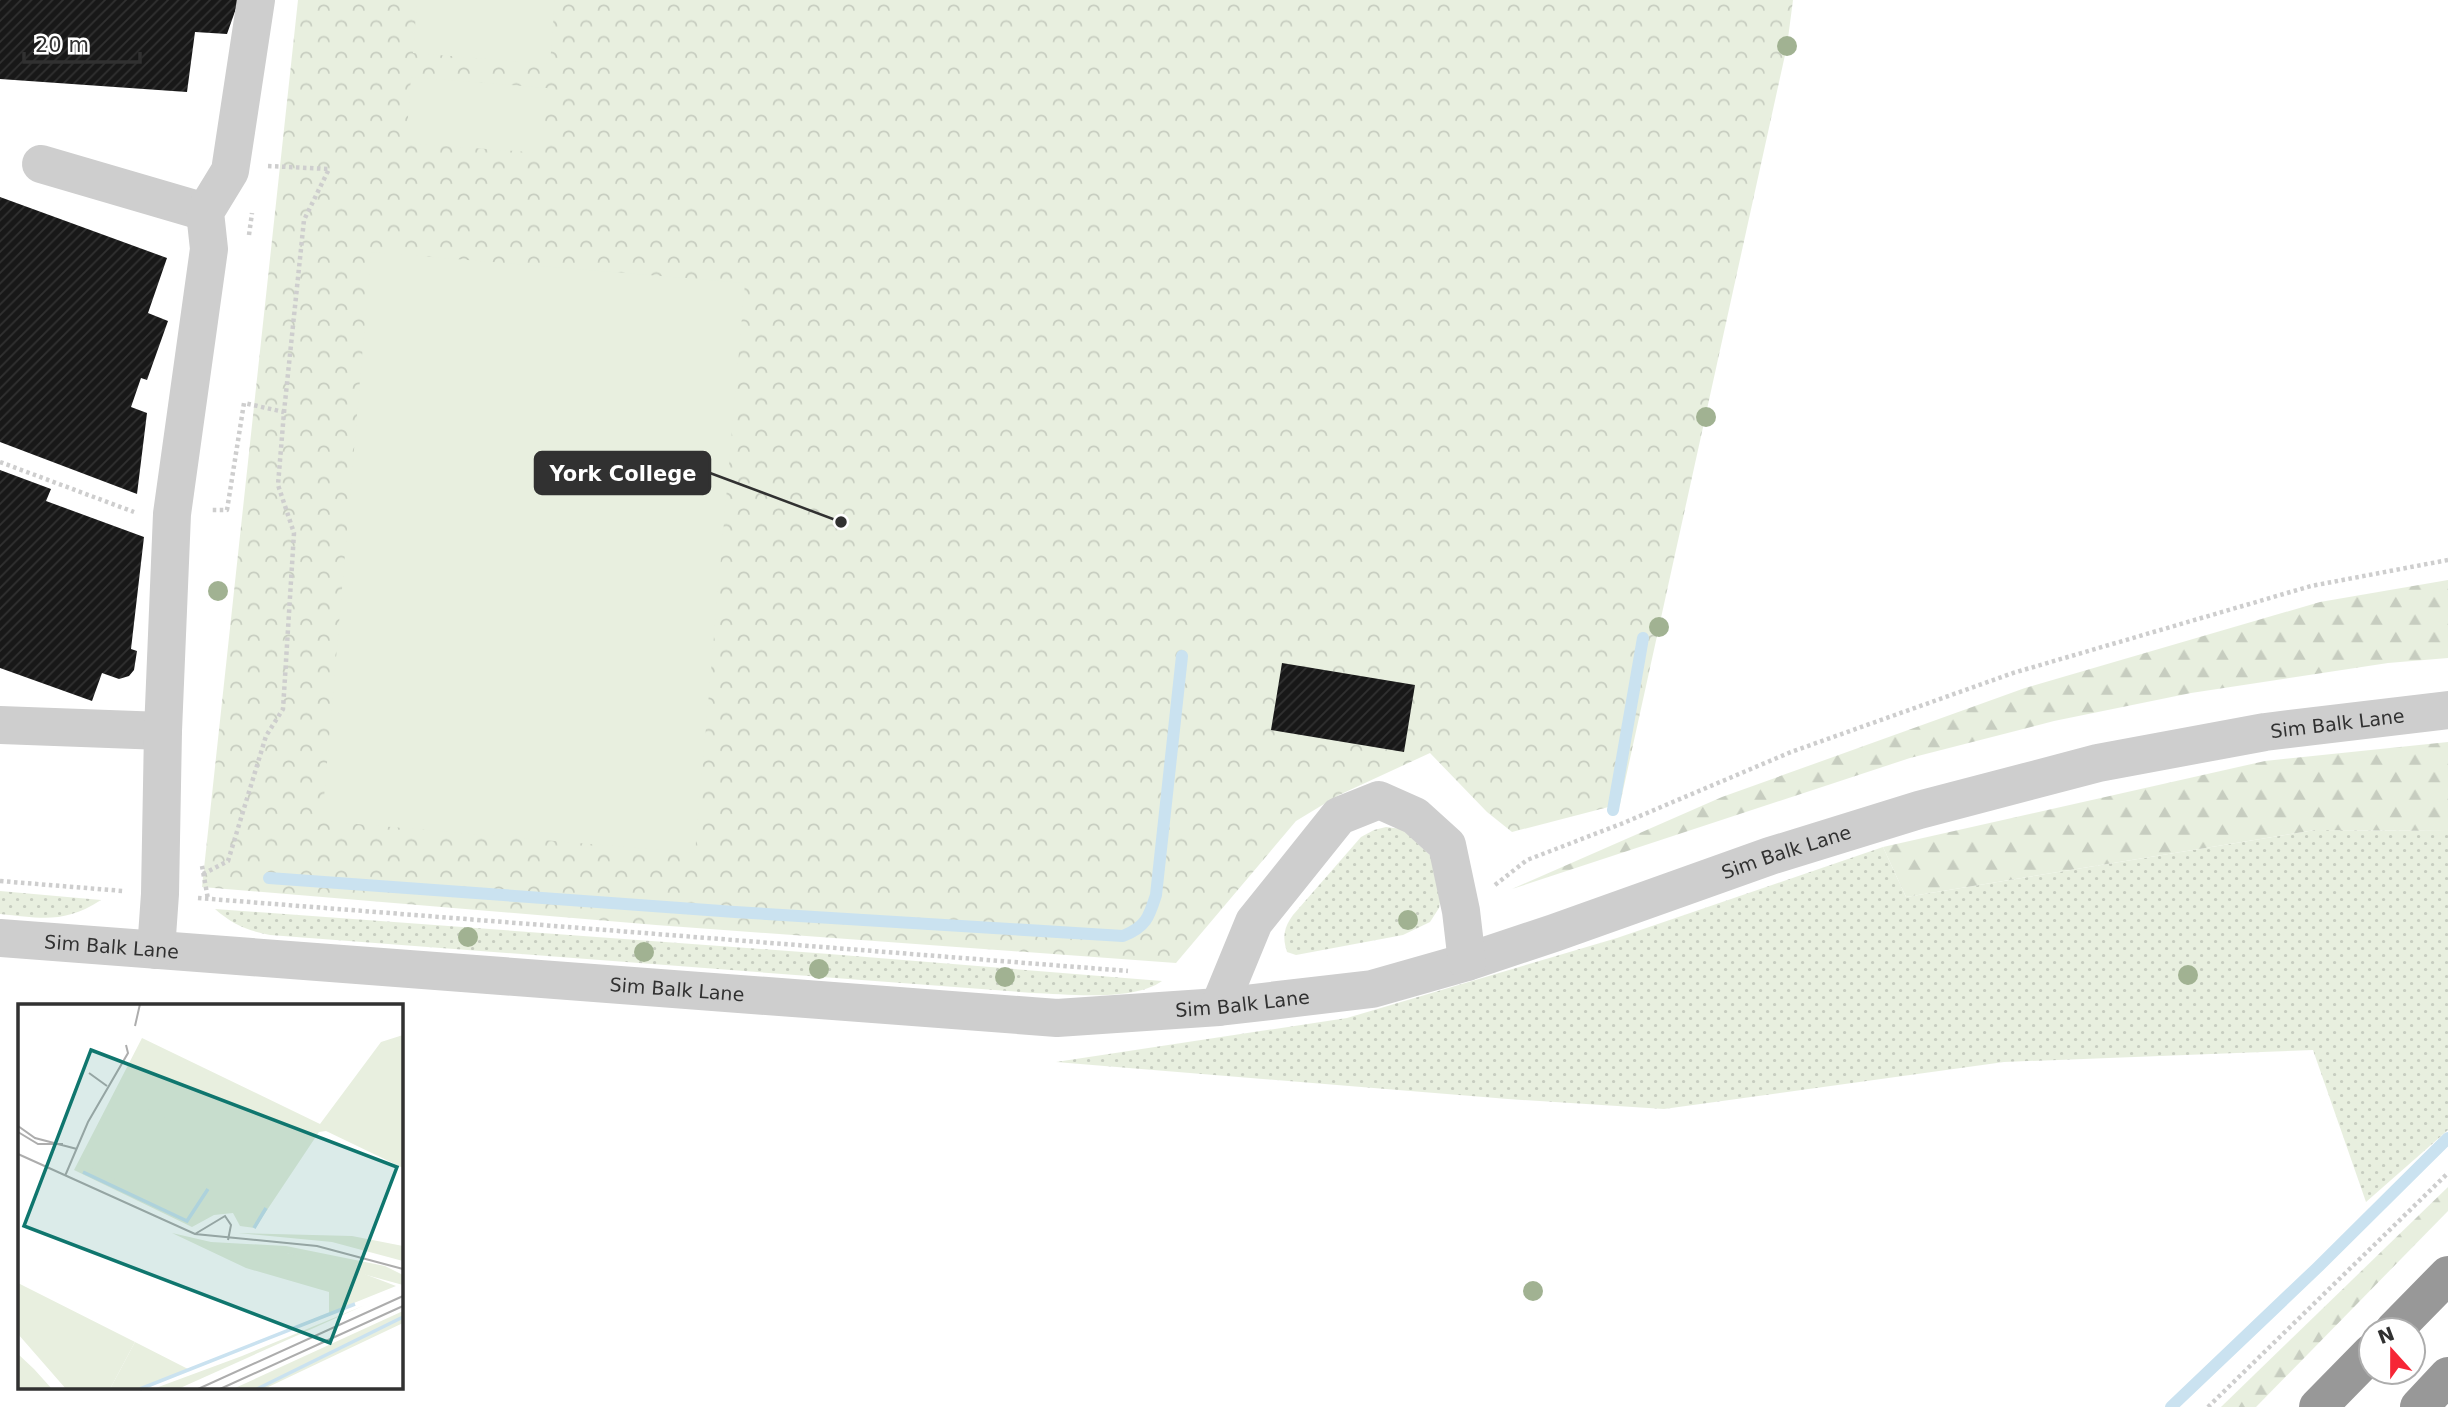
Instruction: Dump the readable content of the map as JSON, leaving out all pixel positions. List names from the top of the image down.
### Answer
{
  "streets": {
    "street": ["Sim Balk Lane"]
  },
  "places": ["York College"],
  "scale_bar": "20 m",
  "north": "top"
}
